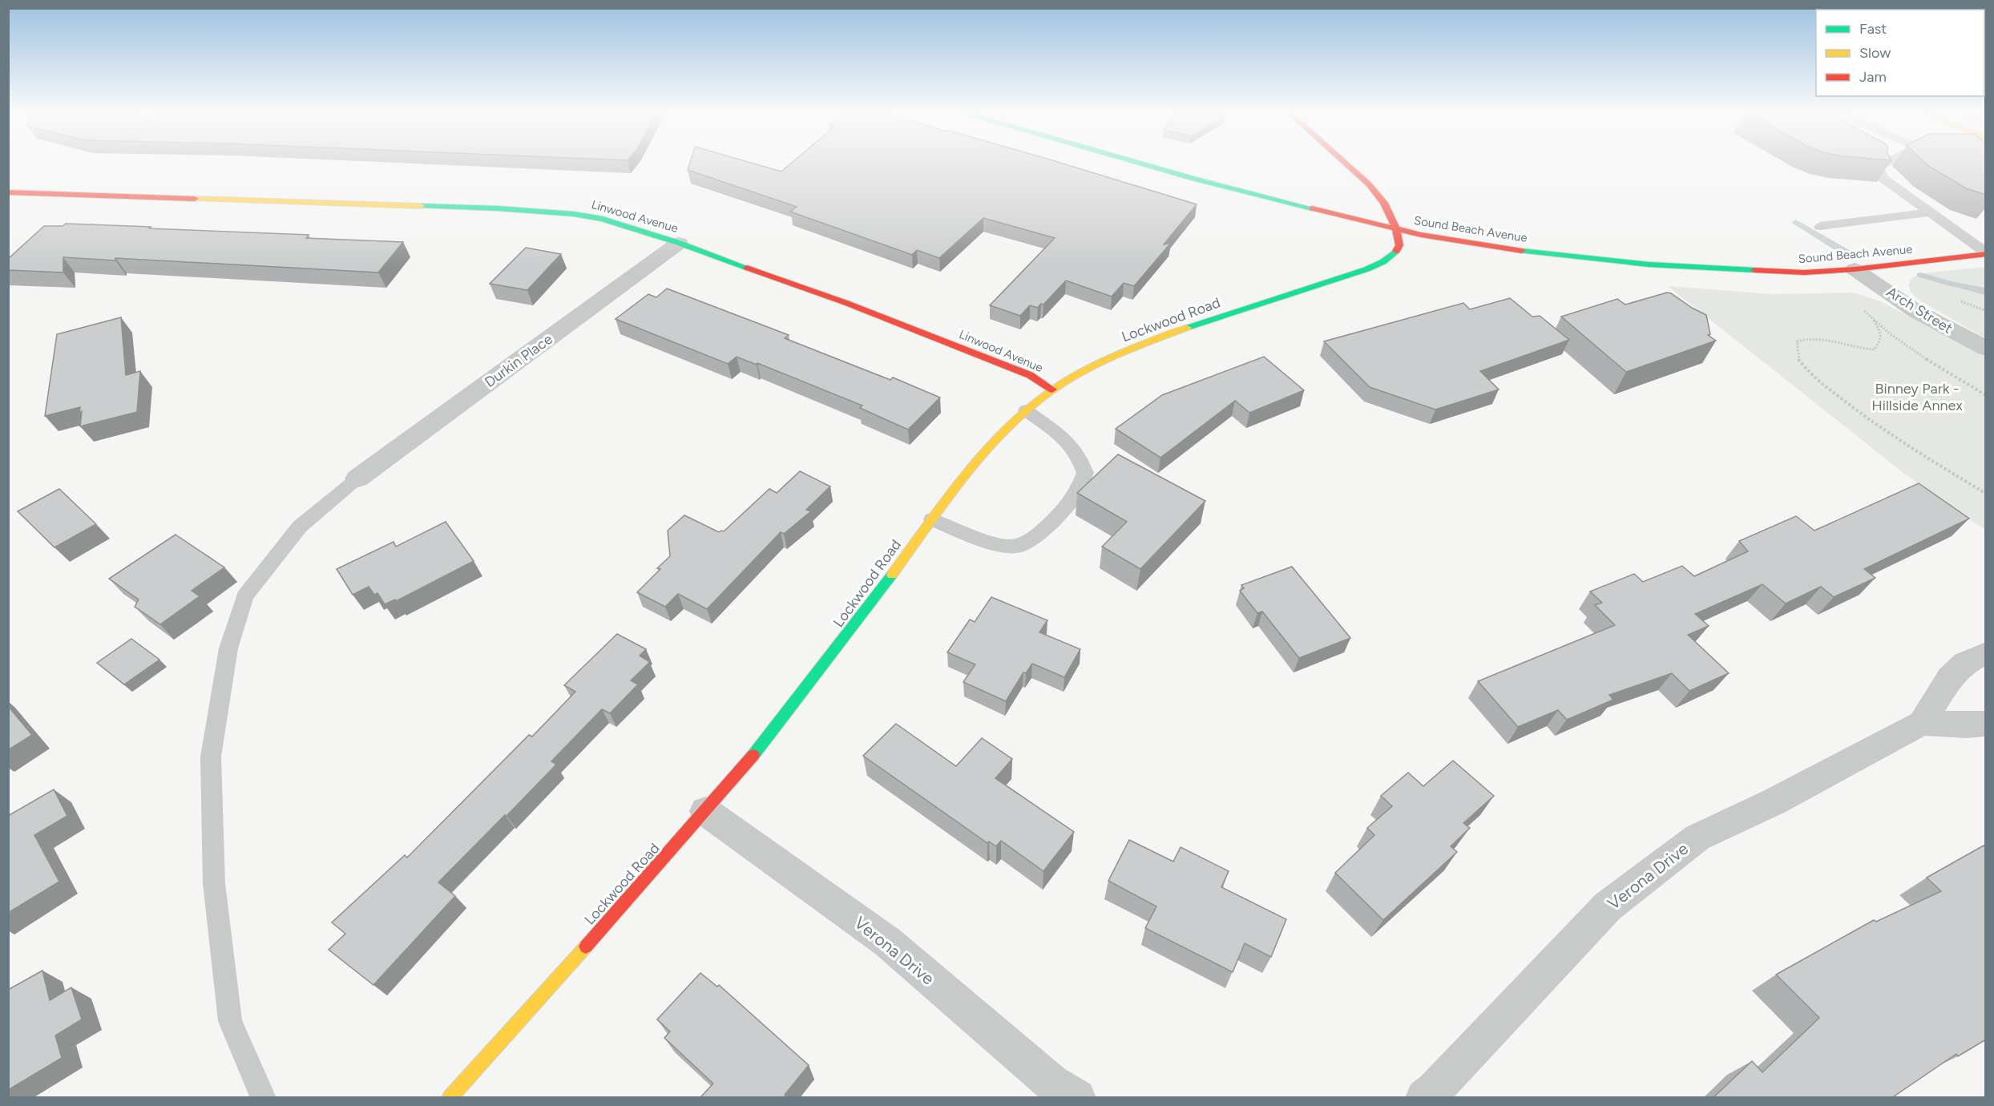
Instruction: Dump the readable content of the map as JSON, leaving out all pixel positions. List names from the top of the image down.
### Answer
{
  "streets": {
    "street": [
      "Linwood Avenue",
      "Sound Beach Avenue",
      "Arch Street",
      "Lockwood Road",
      "Durkin Place",
      "Verona Drive"
    ]
  },
  "crossings": [
    ["Linwood Avenue", "Lockwood Road"],
    ["Linwood Avenue", "Durkin Place"],
    ["Sound Beach Avenue", "Arch Street"],
    ["Sound Beach Avenue", "Lockwood Road"],
    ["Lockwood Road", "Verona Drive"]
  ],
  "parks": ["Binney Park - Hillside Annex"],
  "legend": ["Fast", "Slow", "Jam"]
}
